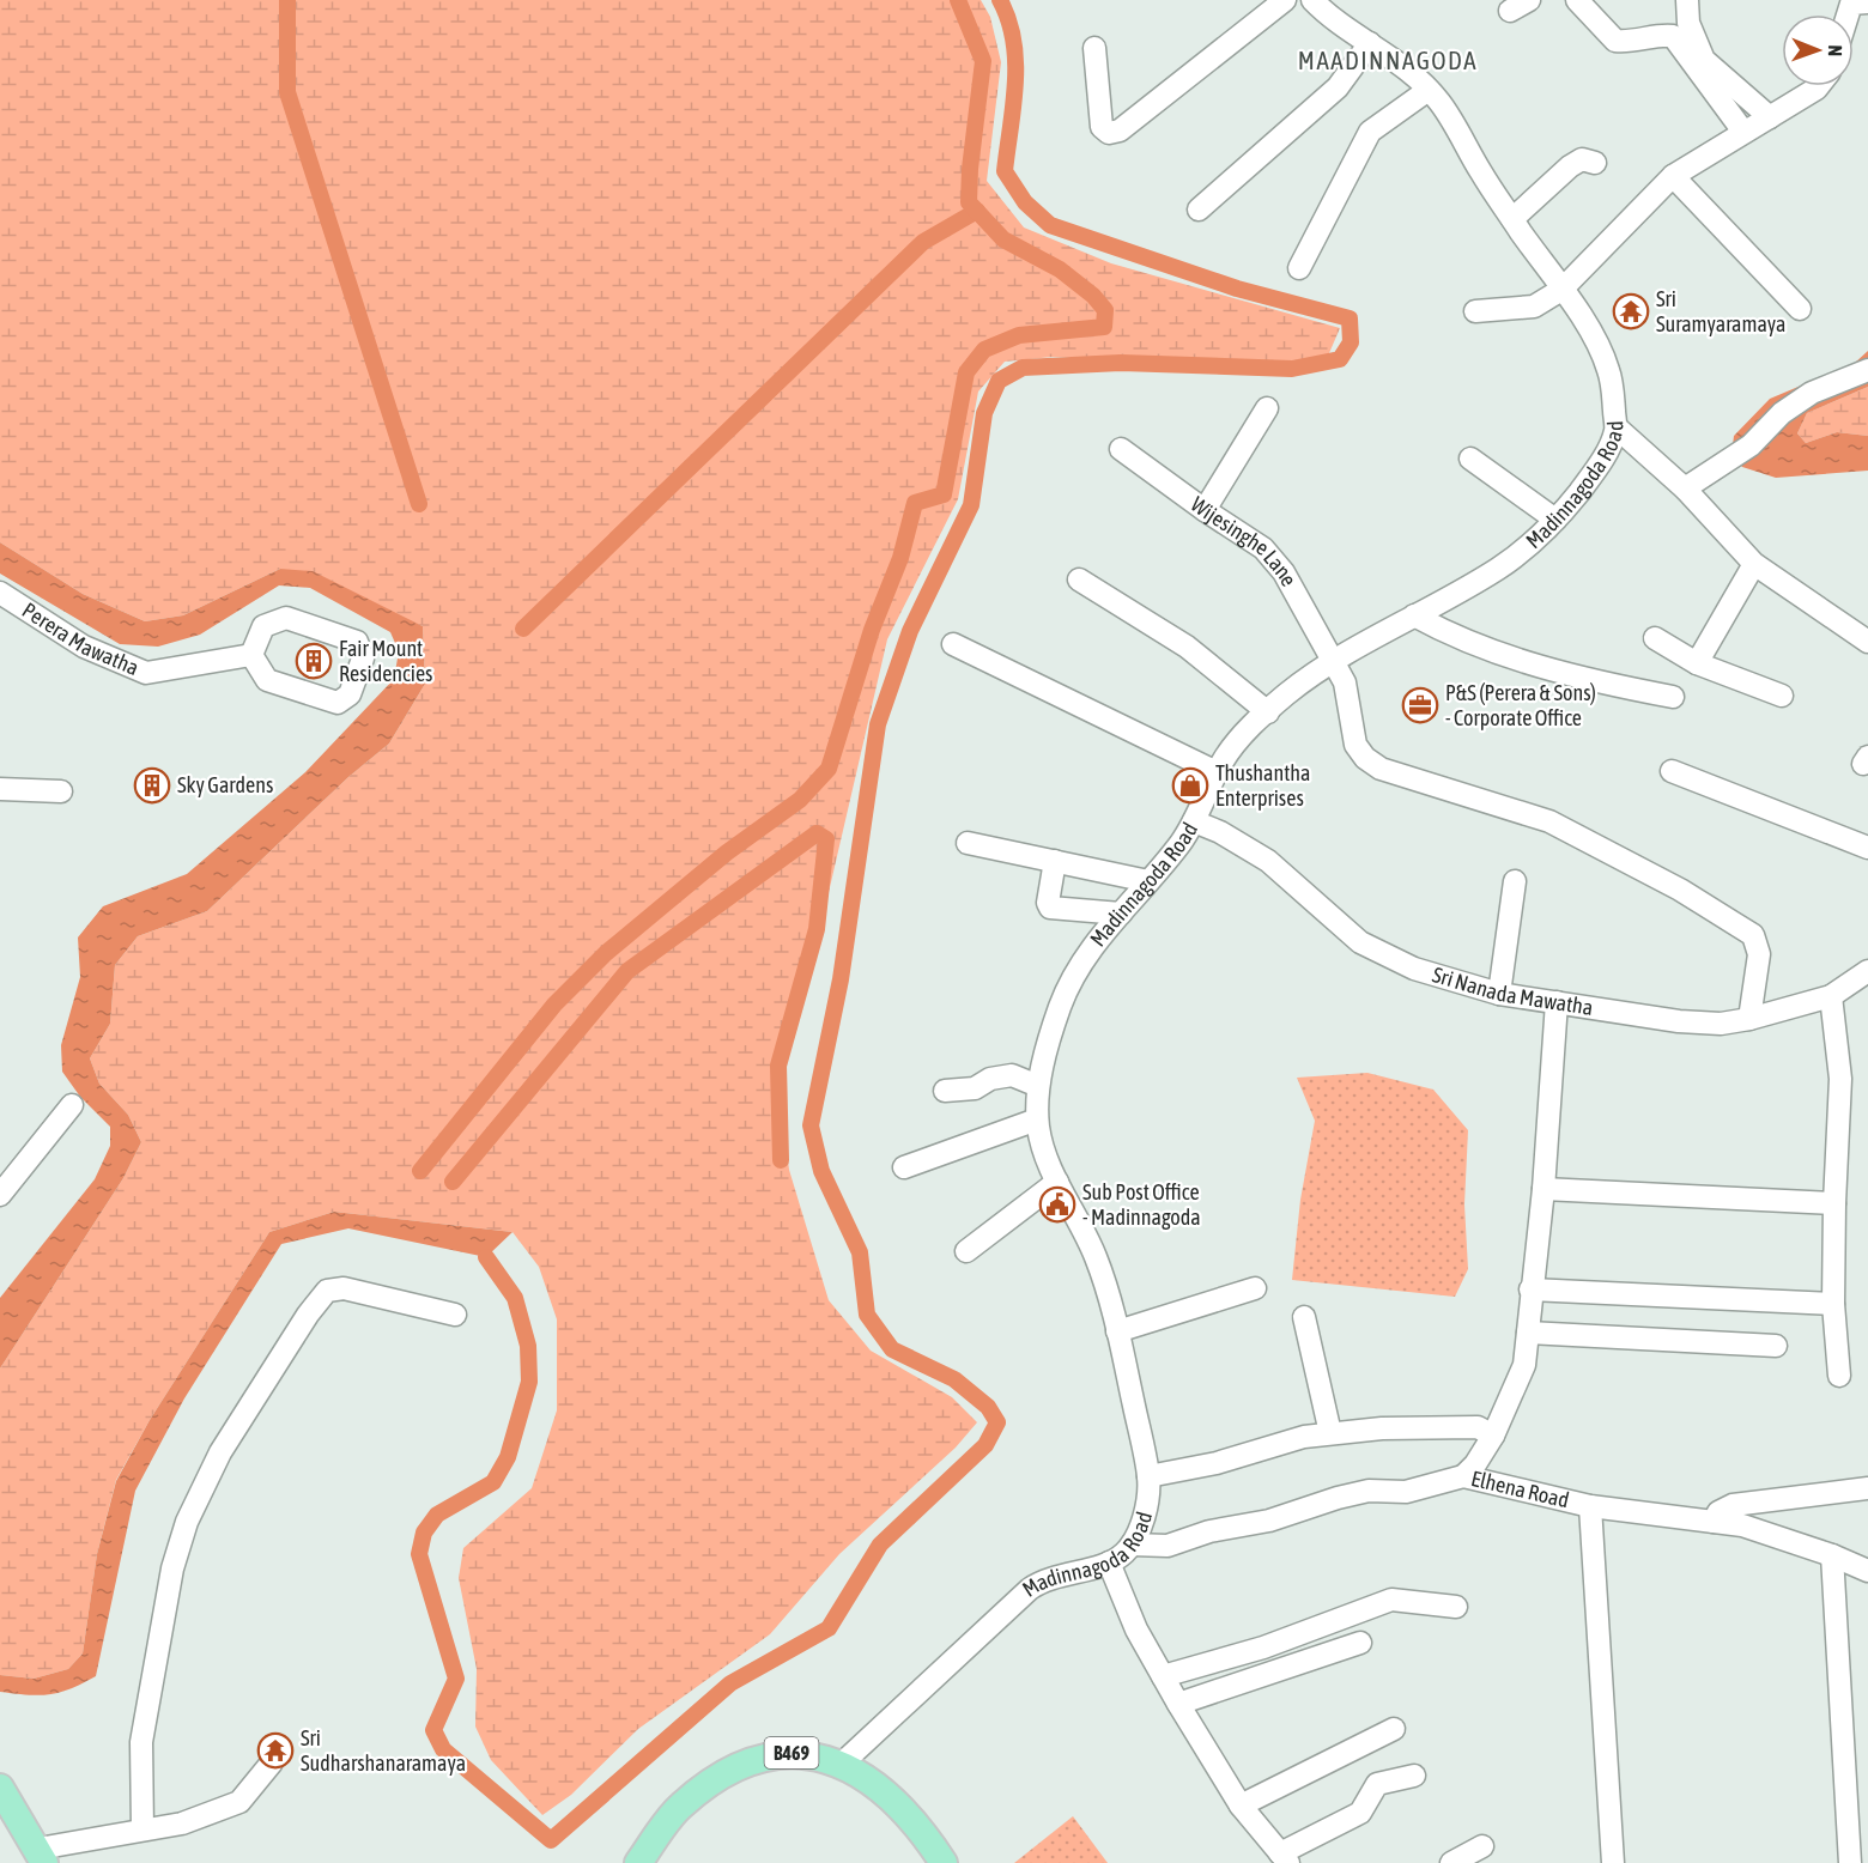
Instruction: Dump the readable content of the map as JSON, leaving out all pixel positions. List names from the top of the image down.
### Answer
{
  "streets": {
    "main road": ["B469"],
    "street": [
      "Madinnagoda Road",
      "Wijesinghe Lane",
      "Perera Mawatha",
      "Sri Nanada Mawatha",
      "Elhena Road"
    ]
  },
  "crossings": [
    ["Madinnagoda Road", "Wijesinghe Lane"],
    ["Madinnagoda Road", "Sri Nanada Mawatha"],
    ["Madinnagoda Road", "Elhena Road"],
    ["Madinnagoda Road", "B469"],
    ["Wijesinghe Lane", "Sri Nanada Mawatha"]
  ],
  "districts": ["MAADINNAGODA"],
  "places": {
    "temple": ["Sri Suramyaramaya", "Sri Sudharshanaramaya"],
    "building": ["Fair Mount Residencies", "Sky Gardens"],
    "office": ["P&S (Perera & Sons) - Corporate Office"],
    "shop": ["Thushantha Enterprises"],
    "public building": ["Sub Post Office - Madinnagoda"]
  },
  "north": "right"
}
